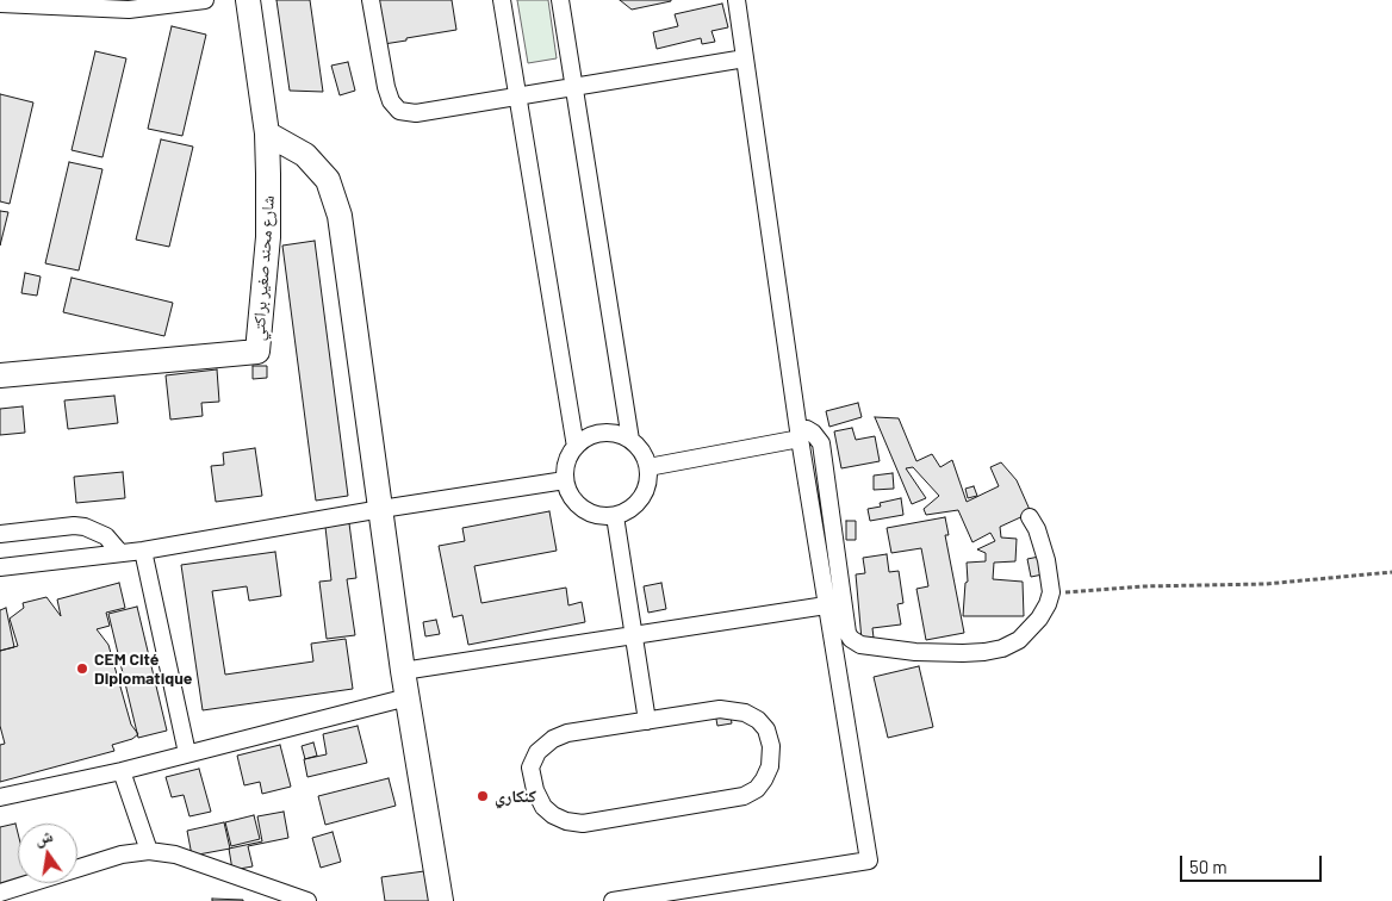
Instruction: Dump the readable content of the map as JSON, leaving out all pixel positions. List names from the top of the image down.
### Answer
{
  "streets": {
    "street": ["شارع محند صغير براكتي"]
  },
  "places": ["CEM Cité Diplomatique", "كنكاري"],
  "scale_bar": "50 m",
  "north": "top"
}
